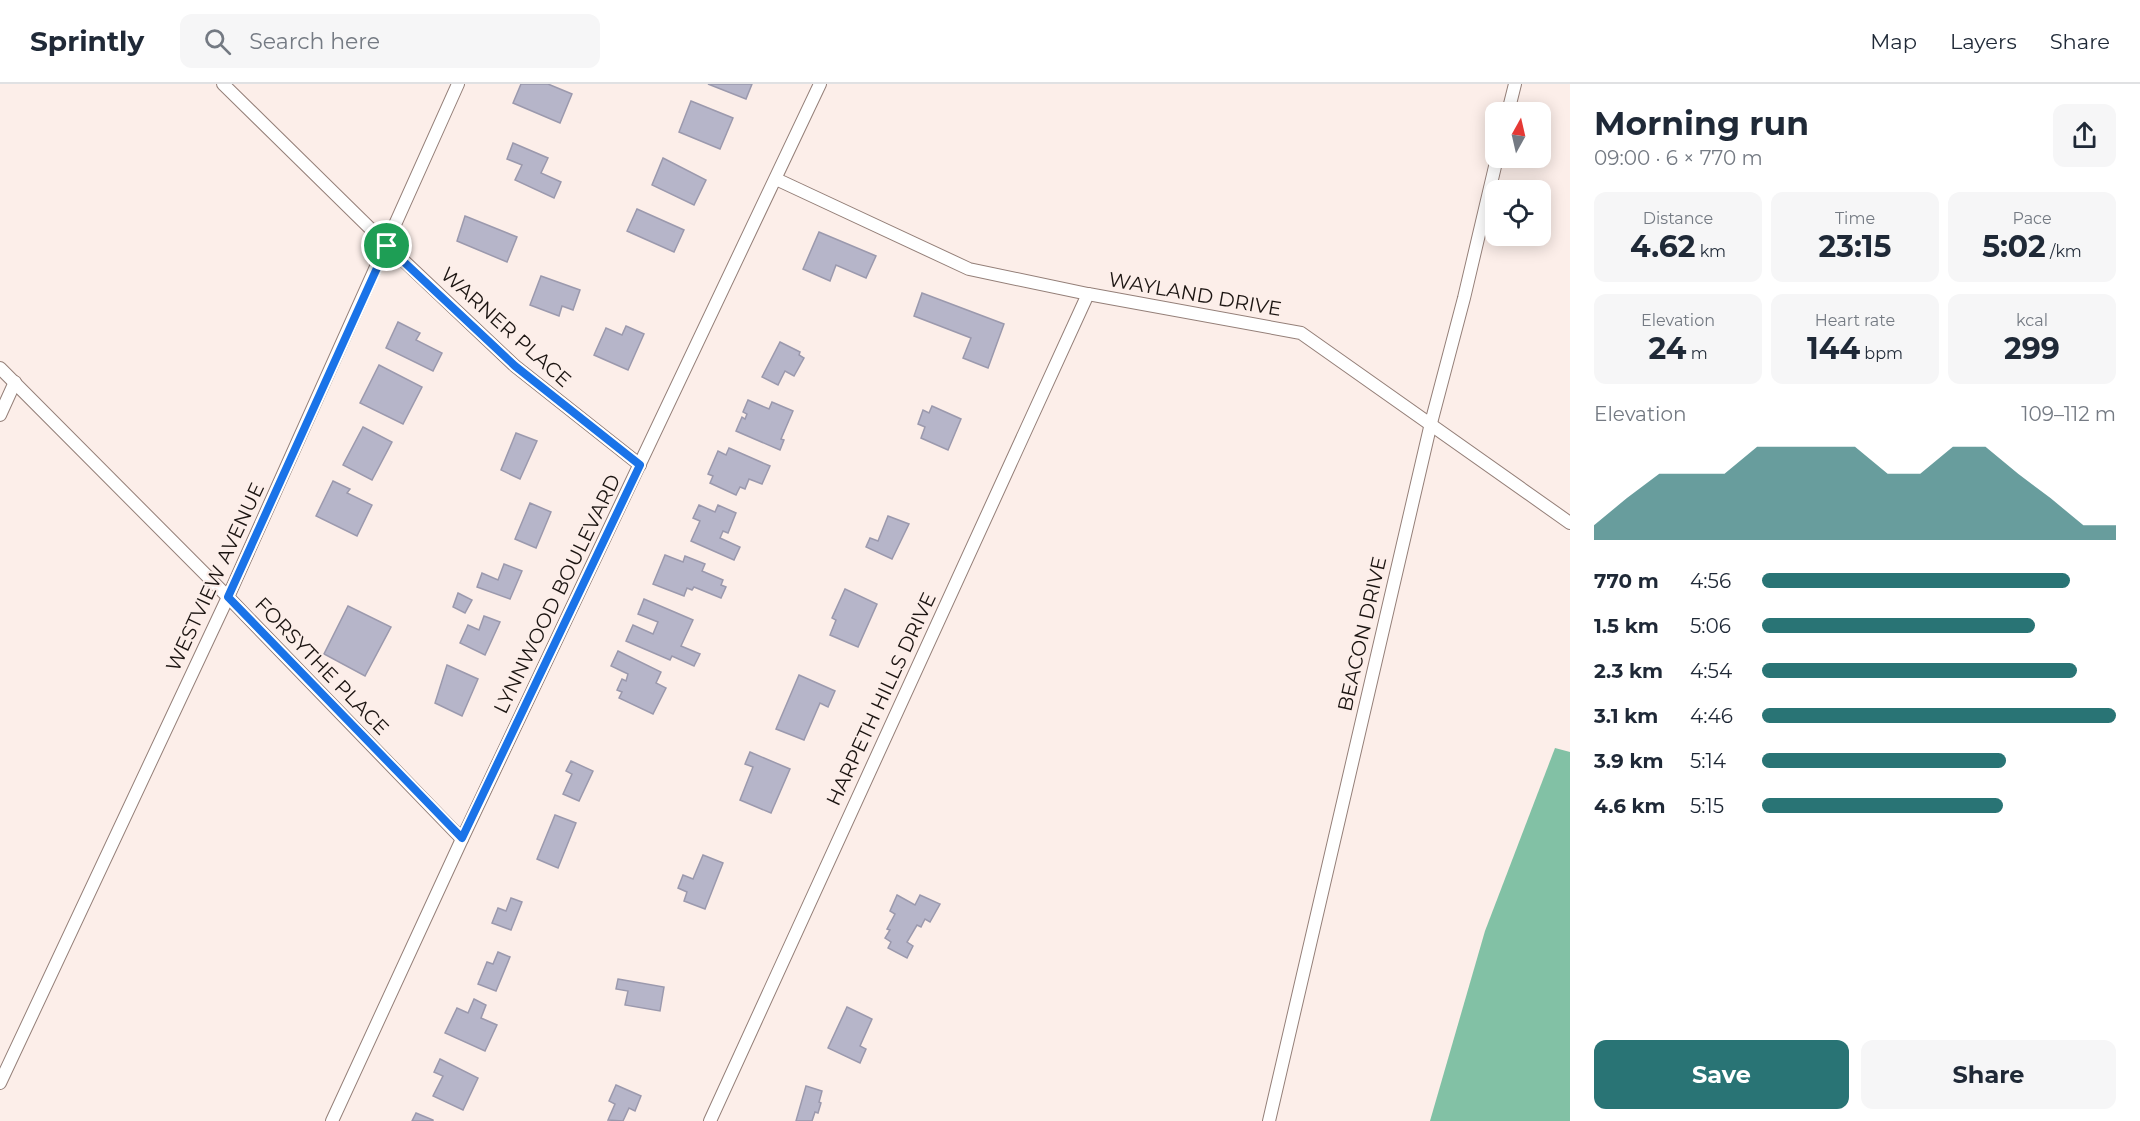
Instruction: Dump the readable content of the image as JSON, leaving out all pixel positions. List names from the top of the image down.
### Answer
{
  "streets": {
    "street": [
      "WAYLAND DRIVE",
      "WARNER PLACE",
      "WESTVIEW AVENUE",
      "LYNNWOOD BOULEVARD",
      "BEACON DRIVE",
      "FORSYTHE PLACE",
      "HARPETH HILLS DRIVE"
    ]
  },
  "crossings": [
    ["WAYLAND DRIVE", "LYNNWOOD BOULEVARD"],
    ["WAYLAND DRIVE", "BEACON DRIVE"],
    ["WAYLAND DRIVE", "HARPETH HILLS DRIVE"],
    ["WARNER PLACE", "WESTVIEW AVENUE"],
    ["WARNER PLACE", "LYNNWOOD BOULEVARD"],
    ["WESTVIEW AVENUE", "FORSYTHE PLACE"],
    ["LYNNWOOD BOULEVARD", "FORSYTHE PLACE"]
  ],
  "north": "top",
  "page": {
    "header": "Sprintly",
    "search": "Search here",
    "nav": ["Map", "Layers", "Share"],
    "heading": ["Morning run", "09:00 · 6 × 770 m"],
    "stats": [
      ["Distance", "4.62 km"],
      ["Time", "23:15"],
      ["Pace", "5:02 /km"],
      ["Elevation", "24 m"],
      ["Heart rate", "144 bpm"],
      ["kcal", "299"]
    ],
    "chart": ["Elevation", "109–112 m"],
    "list": [
      {
        "name": "770 m",
        "note": "4:56"
      },
      {
        "name": "1.5 km",
        "note": "5:06"
      },
      {
        "name": "2.3 km",
        "note": "4:54"
      },
      {
        "name": "3.1 km",
        "note": "4:46"
      },
      {
        "name": "3.9 km",
        "note": "5:14"
      },
      {
        "name": "4.6 km",
        "note": "5:15"
      }
    ],
    "buttons": ["Save", "Share"]
  }
}
